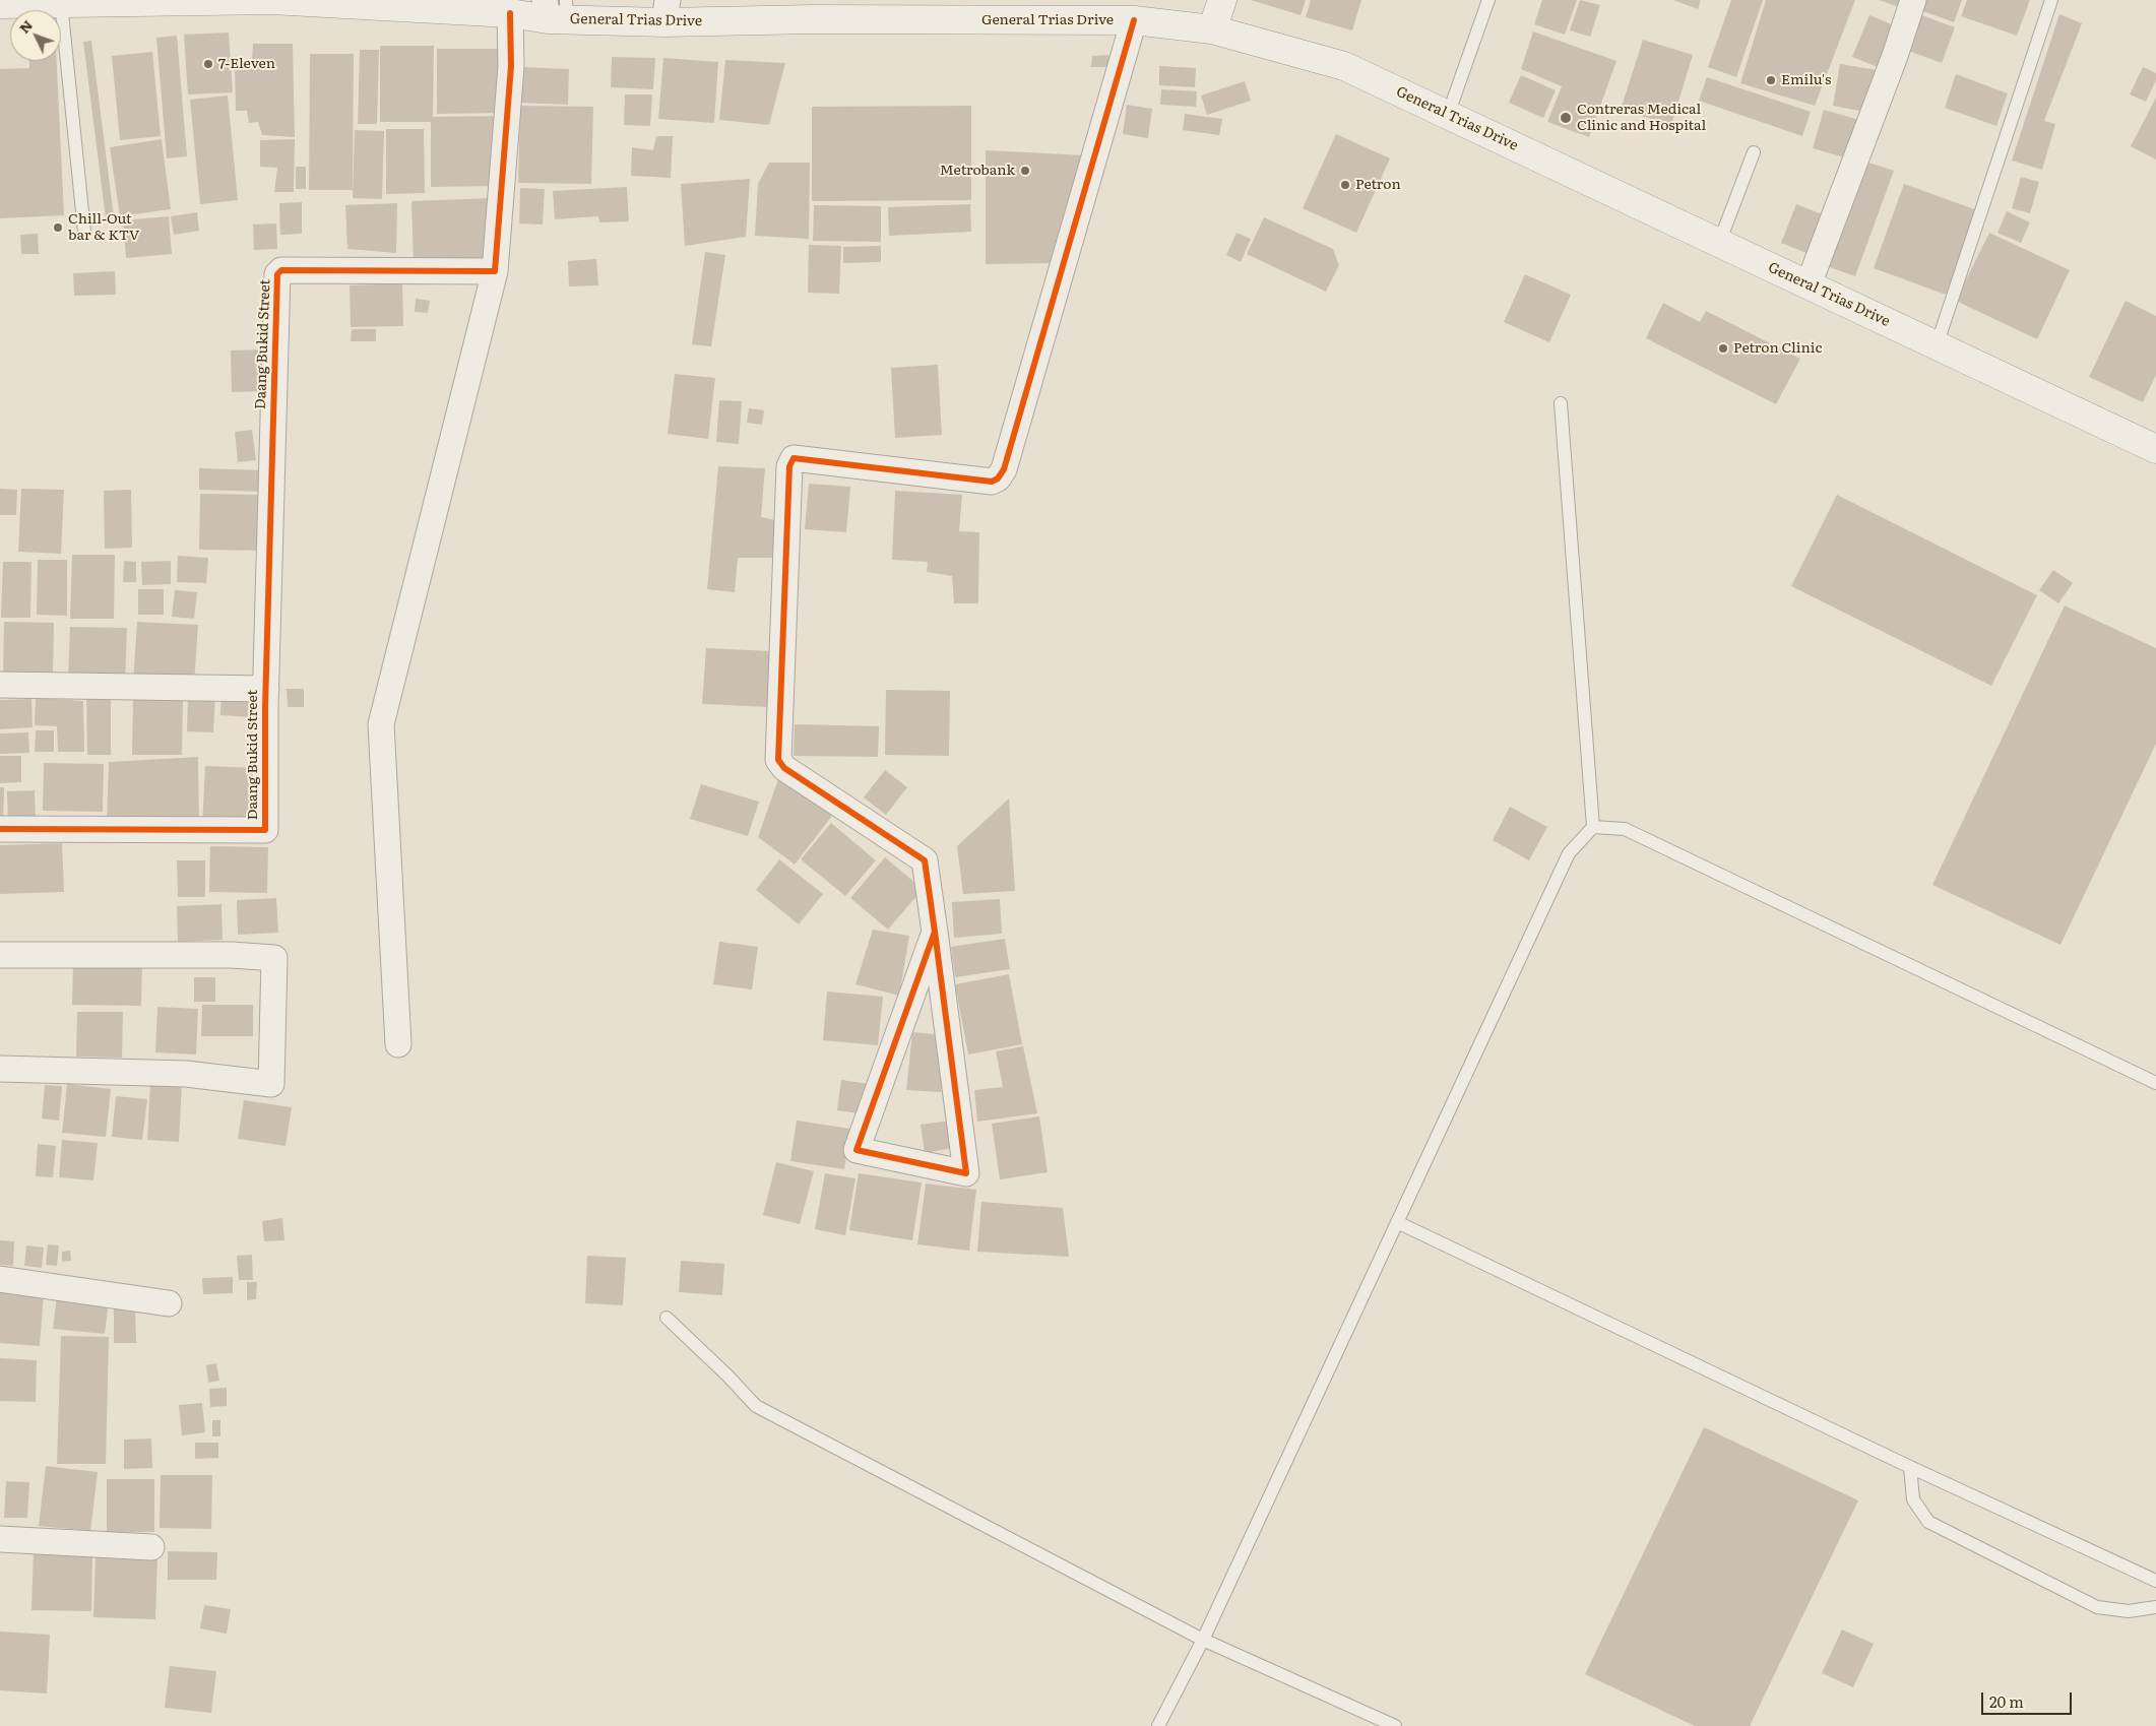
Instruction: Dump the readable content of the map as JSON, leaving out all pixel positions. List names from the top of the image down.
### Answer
{
  "streets": {
    "main road": ["General Trias Drive"],
    "street": ["Daang Bukid Street"]
  },
  "places": [
    "7-Eleven",
    "Emilu's",
    "Contreras Medical Clinic and Hospital",
    "Metrobank",
    "Petron",
    "Chill-Out bar & KTV",
    "Petron Clinic"
  ],
  "scale_bar": "20 m",
  "north": "top left"
}
